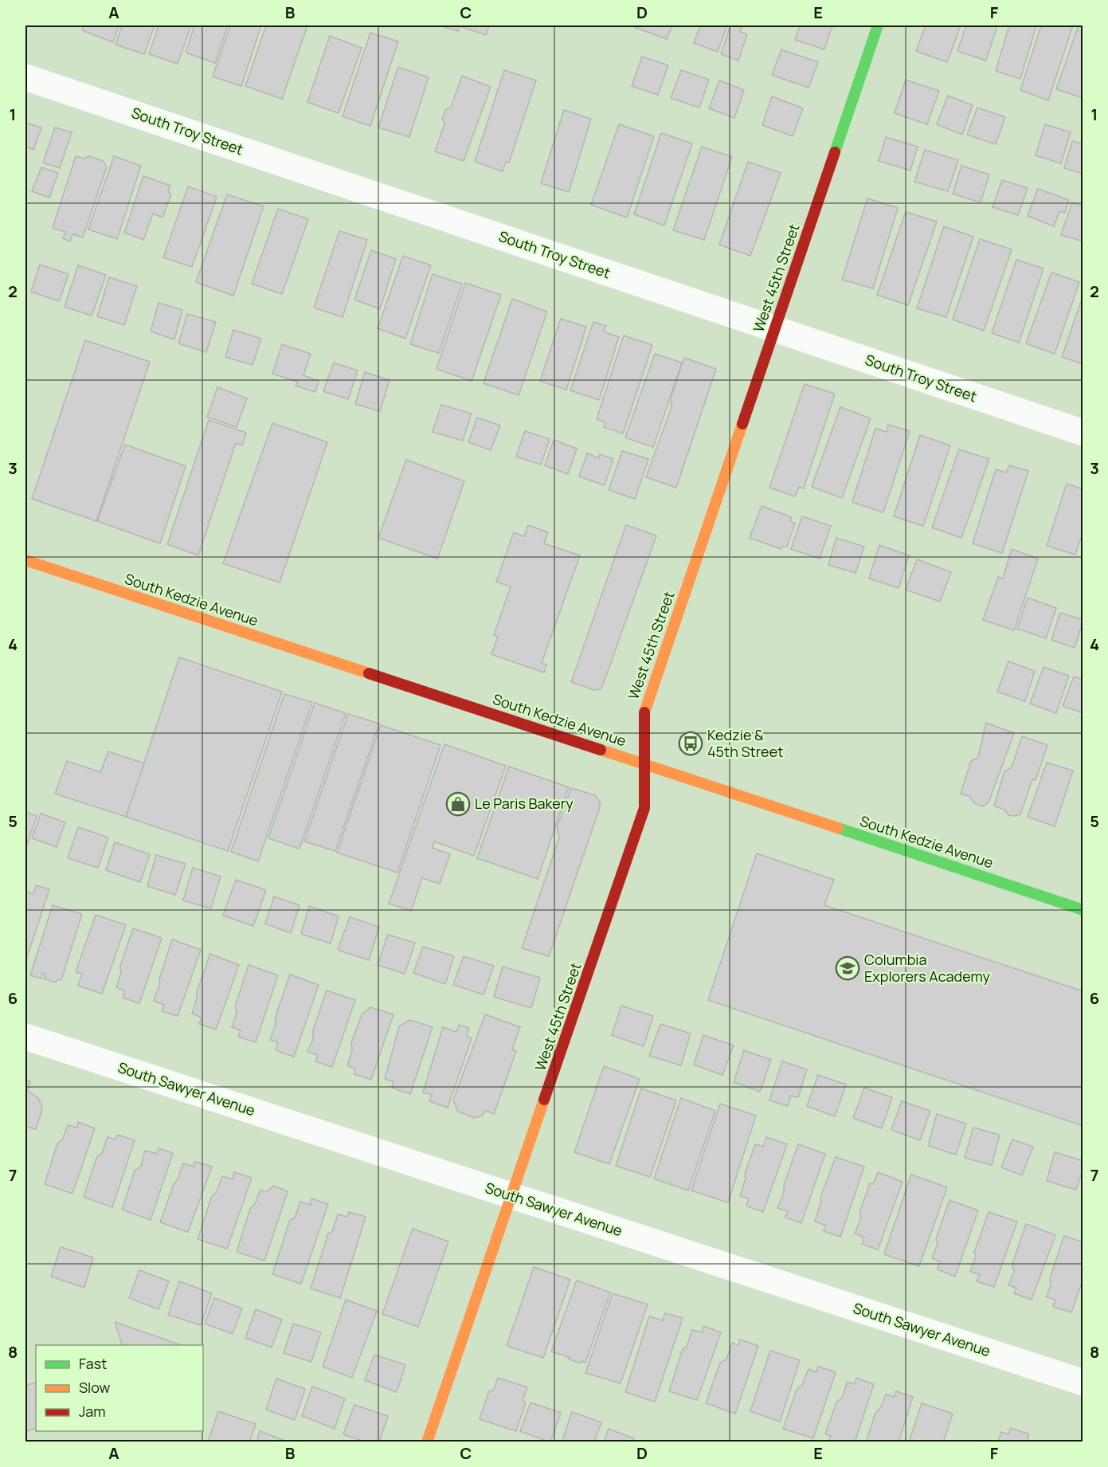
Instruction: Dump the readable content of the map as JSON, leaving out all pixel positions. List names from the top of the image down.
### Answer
{
  "streets": {
    "street": [
      "South Troy Street",
      "West 45th Street",
      "South Kedzie Avenue",
      "South Sawyer Avenue"
    ]
  },
  "crossings": [
    ["South Troy Street", "West 45th Street"],
    ["West 45th Street", "South Kedzie Avenue"],
    ["West 45th Street", "South Sawyer Avenue"]
  ],
  "places": {
    "bus stop": ["Kedzie & 45th Street"],
    "shop": ["Le Paris Bakery"],
    "school or university": ["Columbia Explorers Academy"]
  },
  "legend": ["Fast", "Slow", "Jam"],
  "grid": {
    "columns": [
      "A",
      "B",
      "C",
      "D",
      "E",
      "F"
    ],
    "rows": [
      "1",
      "2",
      "3",
      "4",
      "5",
      "6",
      "7",
      "8"
    ]
  }
}
